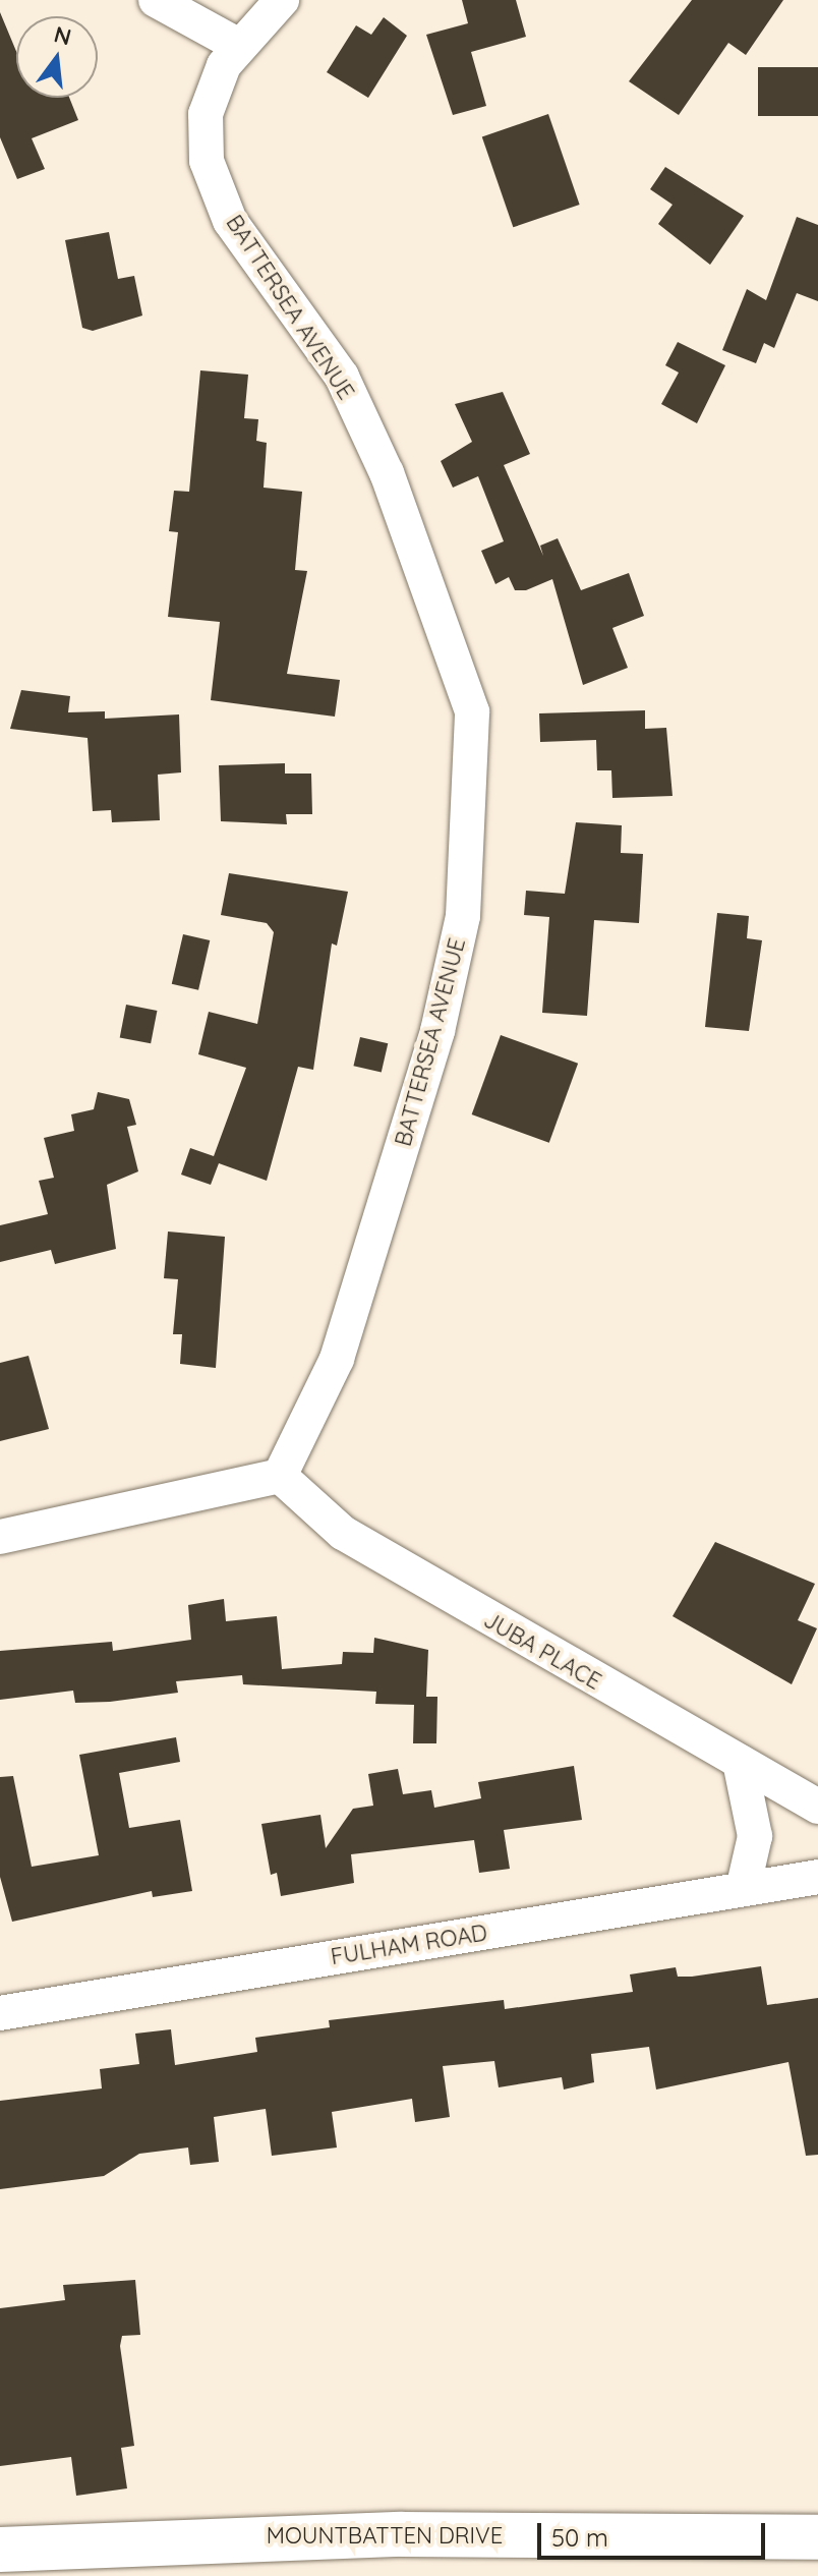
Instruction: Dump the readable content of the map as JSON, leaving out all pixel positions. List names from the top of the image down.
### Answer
{
  "streets": {
    "main road": ["MOUNTBATTEN DRIVE"],
    "street": ["BATTERSEA AVENUE", "JUBA PLACE", "FULHAM ROAD"]
  },
  "crossings": [
    ["BATTERSEA AVENUE", "JUBA PLACE"]
  ],
  "scale_bar": "50 m",
  "north": "top"
}
